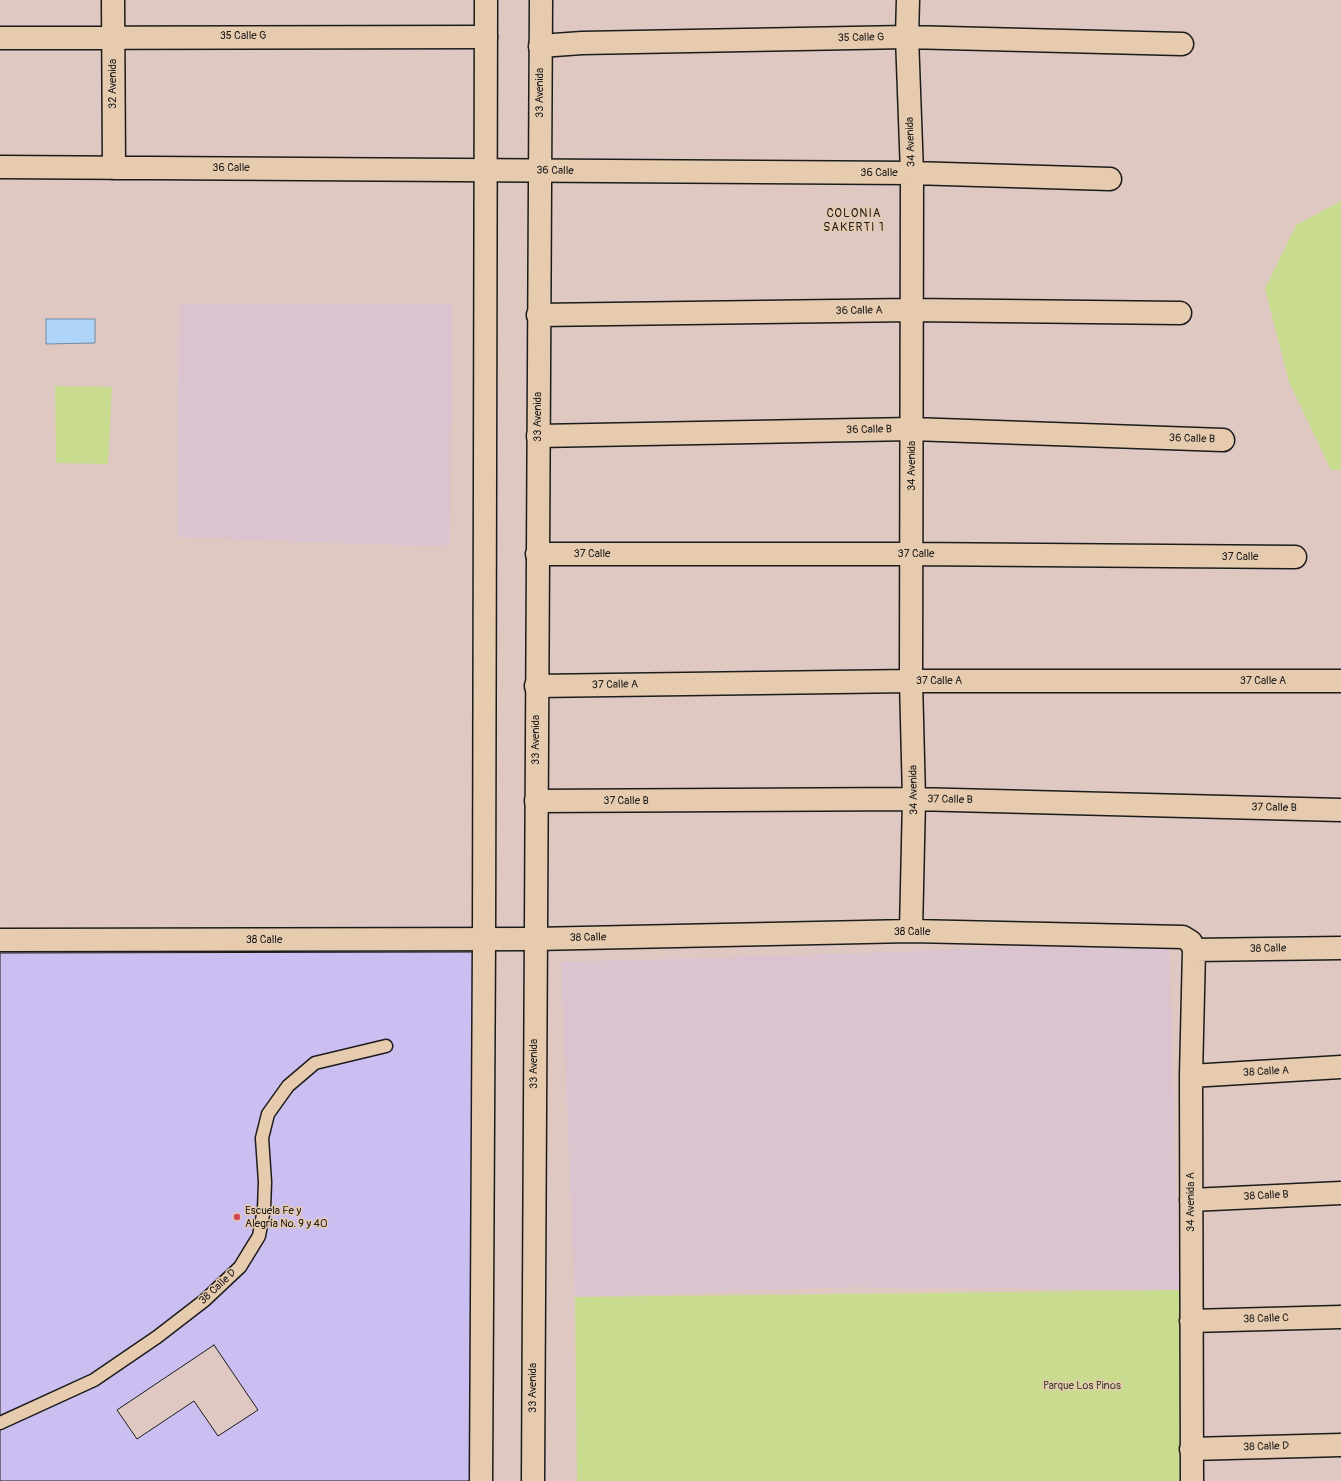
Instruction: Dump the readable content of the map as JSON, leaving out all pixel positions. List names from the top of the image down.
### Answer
{
  "streets": {
    "street": [
      "35 Calle G",
      "32 Avenida",
      "33 Avenida",
      "34 Avenida",
      "36 Calle",
      "36 Calle A",
      "36 Calle B",
      "37 Calle",
      "37 Calle A",
      "37 Calle B",
      "38 Calle",
      "38 Calle A",
      "38 Calle B",
      "34 Avenida A",
      "38 Calle D",
      "38 Calle C"
    ]
  },
  "crossings": [
    ["35 Calle G", "32 Avenida"],
    ["35 Calle G", "33 Avenida"],
    ["35 Calle G", "34 Avenida"],
    ["32 Avenida", "36 Calle"],
    ["33 Avenida", "36 Calle"],
    ["33 Avenida", "36 Calle A"],
    ["33 Avenida", "36 Calle B"],
    ["33 Avenida", "37 Calle"],
    ["33 Avenida", "37 Calle A"],
    ["33 Avenida", "37 Calle B"],
    ["33 Avenida", "38 Calle"],
    ["34 Avenida", "36 Calle"],
    ["34 Avenida", "36 Calle A"],
    ["34 Avenida", "36 Calle B"],
    ["34 Avenida", "37 Calle"],
    ["34 Avenida", "37 Calle A"],
    ["34 Avenida", "37 Calle B"],
    ["34 Avenida", "38 Calle"],
    ["38 Calle", "34 Avenida A"],
    ["38 Calle A", "34 Avenida A"],
    ["38 Calle B", "34 Avenida A"],
    ["34 Avenida A", "38 Calle D"],
    ["34 Avenida A", "38 Calle C"]
  ],
  "districts": ["COLONIA SAKERTI 1"],
  "parks": ["Parque Los Pinos"],
  "places": ["Escuela Fe y Alegría No. 9 y 40"]
}
